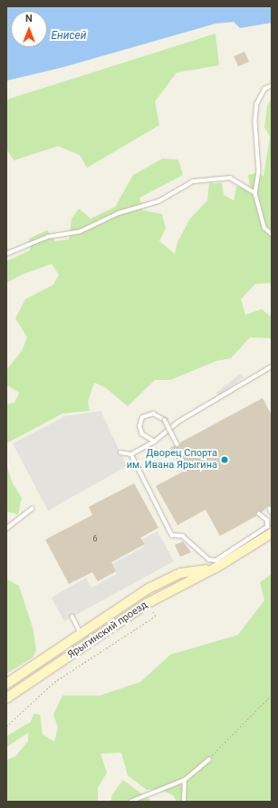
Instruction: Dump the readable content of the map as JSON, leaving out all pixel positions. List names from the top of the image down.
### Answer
{
  "streets": {
    "main road": ["Ярыгинский проезд"]
  },
  "water": ["Енисей"],
  "places": ["Дворец Спорта им. Ивана Ярыгина"],
  "house_numbers": ["6"],
  "north": "top"
}
